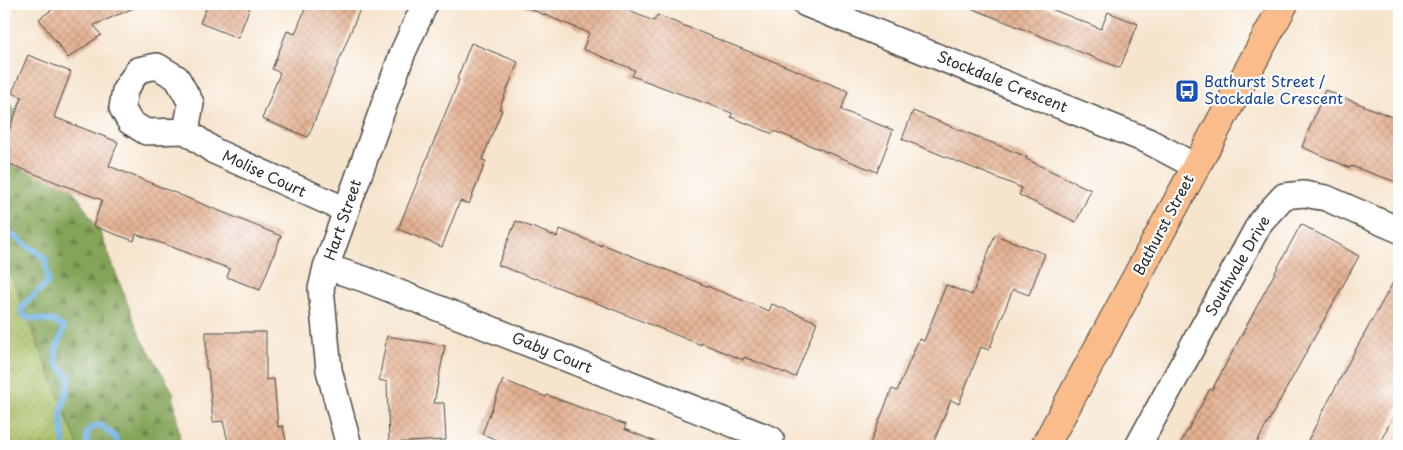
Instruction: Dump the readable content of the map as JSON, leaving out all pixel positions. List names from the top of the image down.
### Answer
{
  "streets": {
    "main road": ["Bathurst Street"],
    "street": [
      "Stockdale Crescent",
      "Molise Court",
      "Hart Street",
      "Southvale Drive",
      "Gaby Court"
    ]
  },
  "crossings": [
    ["Stockdale Crescent", "Bathurst Street"],
    ["Molise Court", "Hart Street"],
    ["Hart Street", "Gaby Court"]
  ],
  "places": {
    "bus stop": ["Bathurst Street / Stockdale Crescent"]
  }
}
